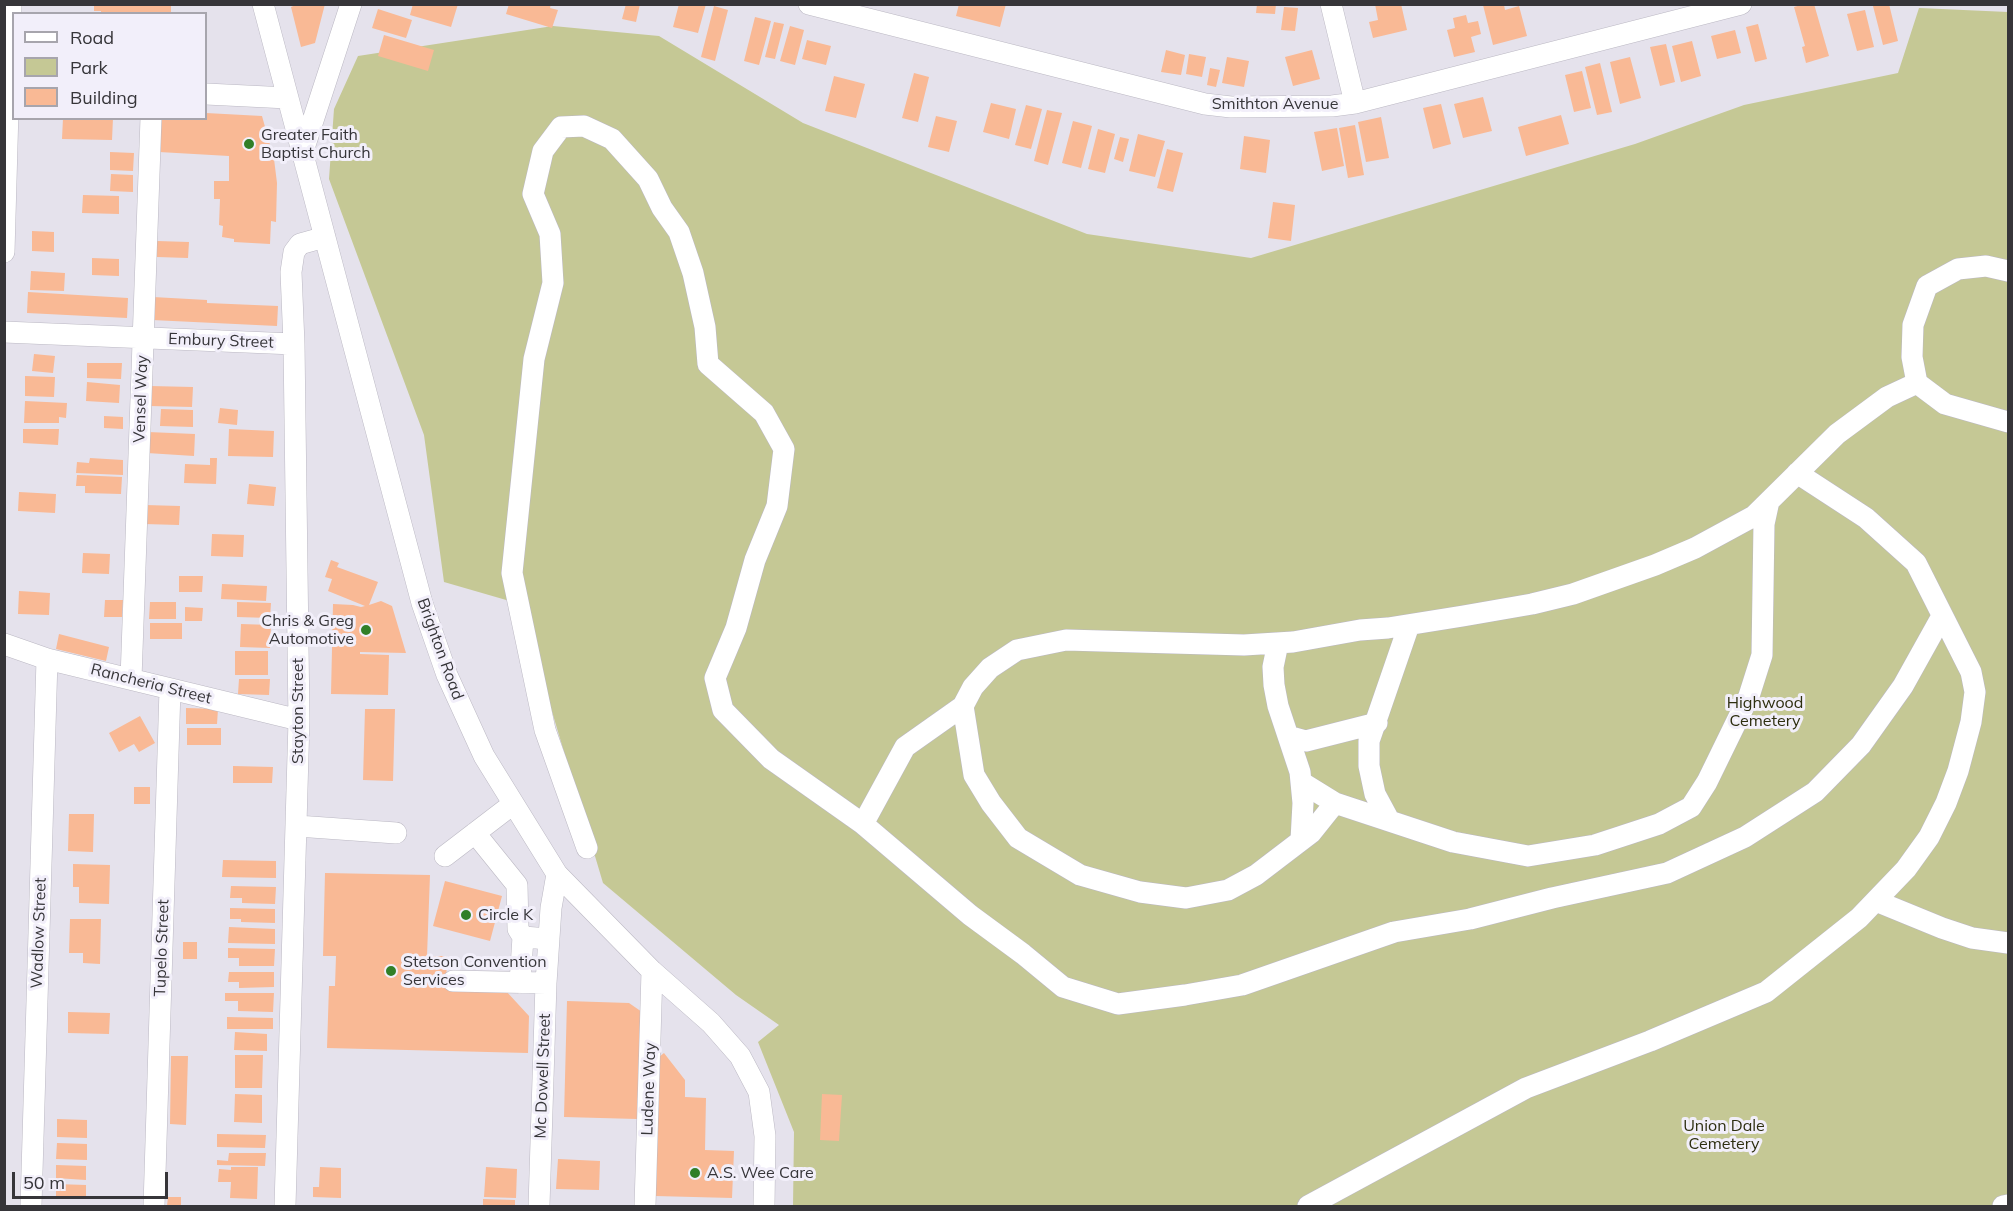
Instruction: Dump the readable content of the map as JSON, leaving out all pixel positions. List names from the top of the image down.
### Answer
{
  "streets": {
    "street": [
      "Smithton Avenue",
      "Embury Street",
      "Vensel Way",
      "Brighton Road",
      "Rancheria Street",
      "Stayton Street",
      "Wadlow Street",
      "Tupelo Street",
      "Mc Dowell Street",
      "Ludene Way"
    ]
  },
  "crossings": [
    ["Embury Street", "Vensel Way"],
    ["Embury Street", "Stayton Street"],
    ["Vensel Way", "Rancheria Street"],
    ["Brighton Road", "Stayton Street"],
    ["Brighton Road", "Mc Dowell Street"],
    ["Brighton Road", "Ludene Way"],
    ["Rancheria Street", "Stayton Street"],
    ["Rancheria Street", "Wadlow Street"],
    ["Rancheria Street", "Tupelo Street"]
  ],
  "parks": ["Highwood Cemetery", "Union Dale Cemetery"],
  "places": [
    "Greater Faith Baptist Church",
    "Chris & Greg Automotive",
    "Circle K",
    "Stetson Convention Services",
    "A.S. Wee Care"
  ],
  "legend": ["Road", "Park", "Building"],
  "scale_bar": "50 m"
}
